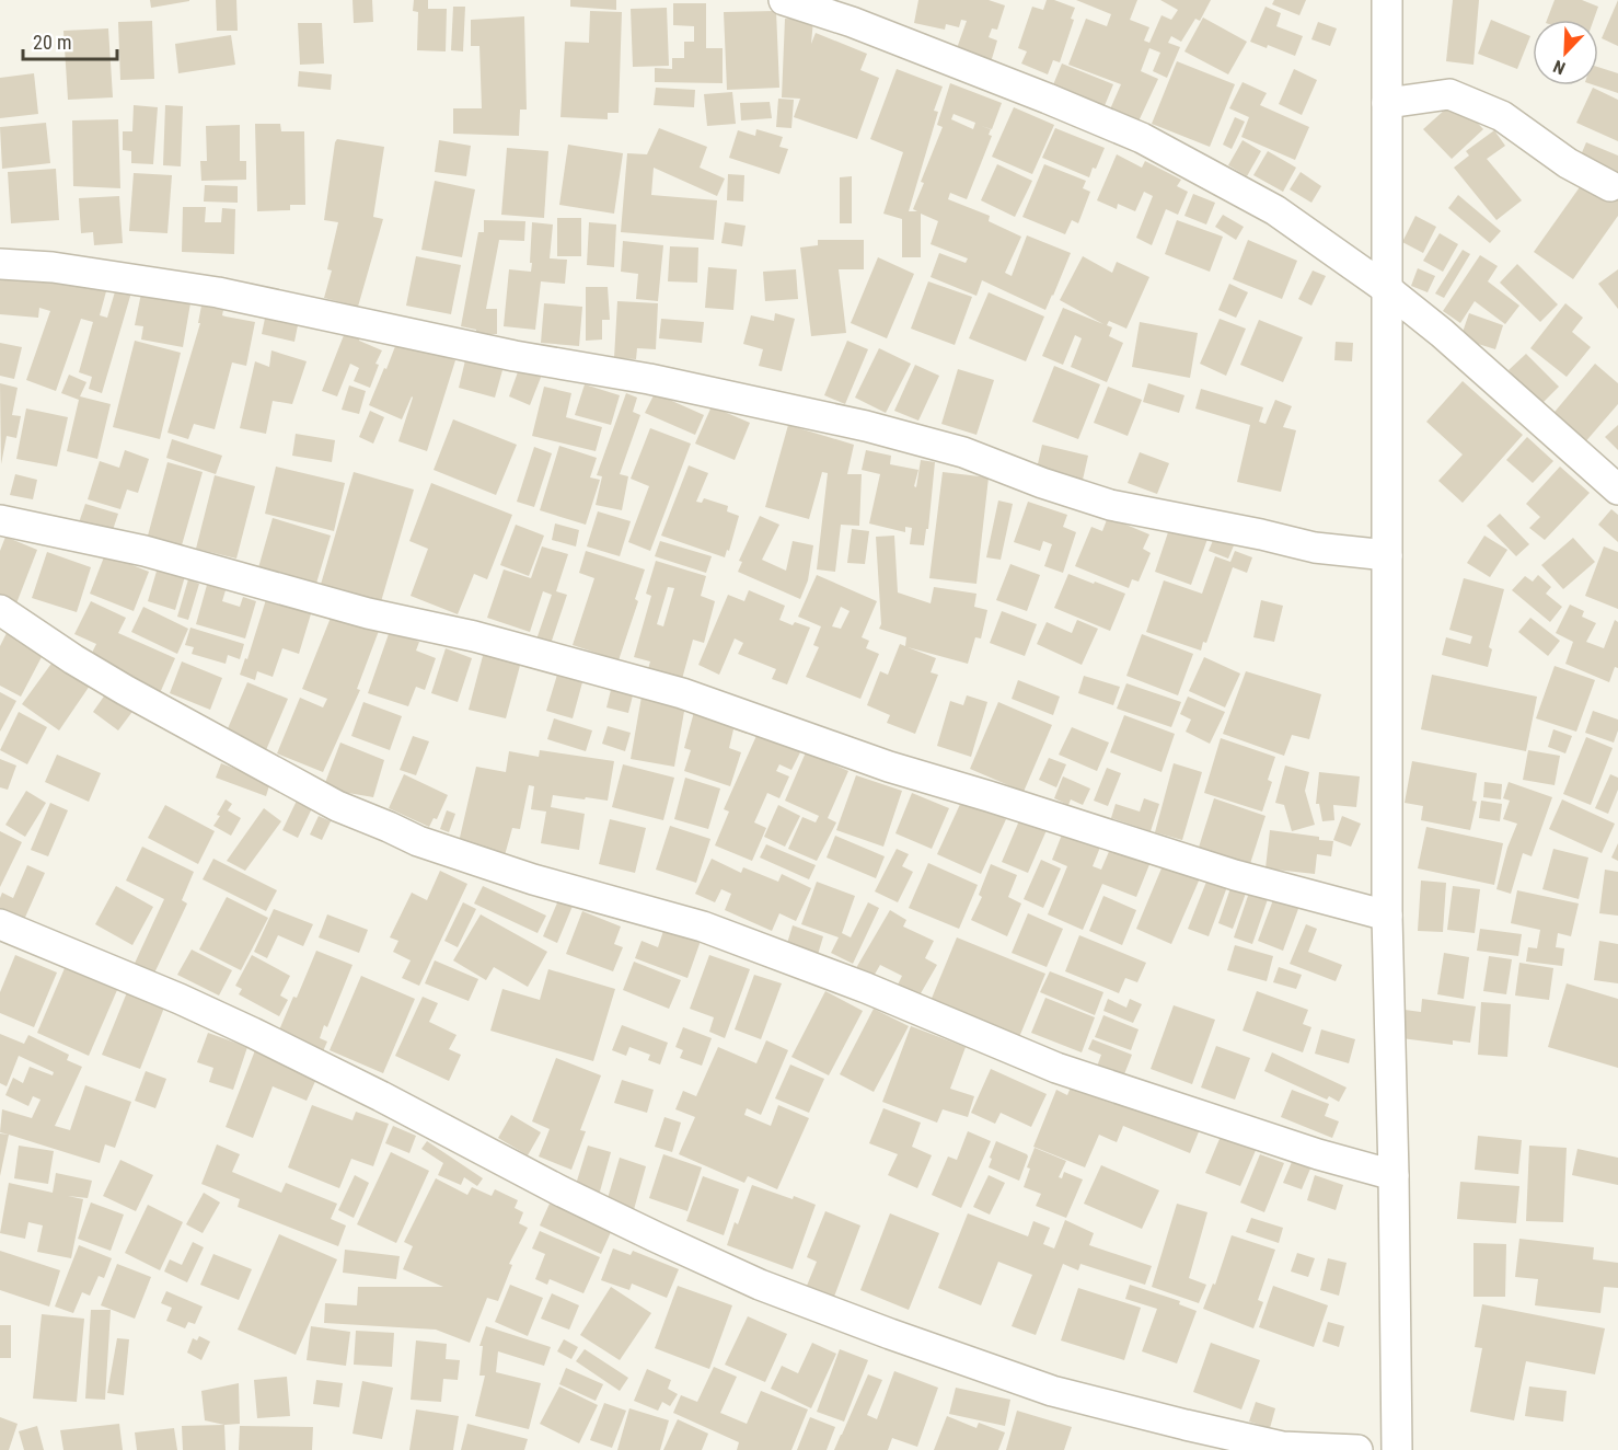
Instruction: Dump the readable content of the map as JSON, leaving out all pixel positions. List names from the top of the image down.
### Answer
{
  "scale_bar": "20 m",
  "north": "bottom left"
}
